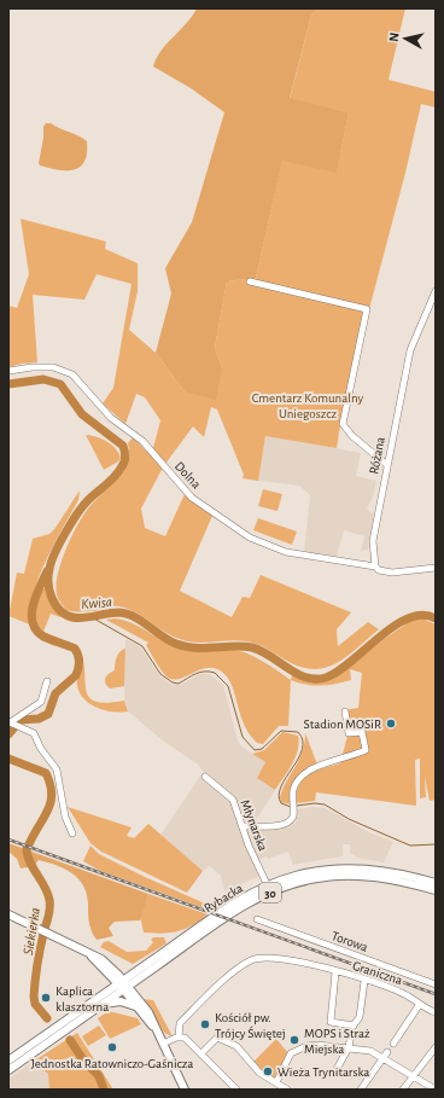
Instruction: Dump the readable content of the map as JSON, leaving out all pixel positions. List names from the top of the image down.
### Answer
{
  "streets": {
    "main road": ["30", "Rybacka"],
    "street": [
      "Różana",
      "Dolna",
      "Młynarska",
      "Torowa",
      "Graniczna"
    ]
  },
  "crossings": [
    ["Różana", "Dolna"],
    ["Młynarska", "Rybacka"],
    ["30", "Rybacka"]
  ],
  "water": ["Kwisa", "Siekierka"],
  "parks": ["Cmentarz Komunalny Uniegoszcz"],
  "places": [
    "Stadion MOSiR",
    "Kaplica klasztorna",
    "Kościół pw. Trójcy Świętej",
    "MOPS i Straż Miejska",
    "Jednostka Ratowniczo-Gaśnicza",
    "Wieża Trynitarska"
  ],
  "north": "left"
}
